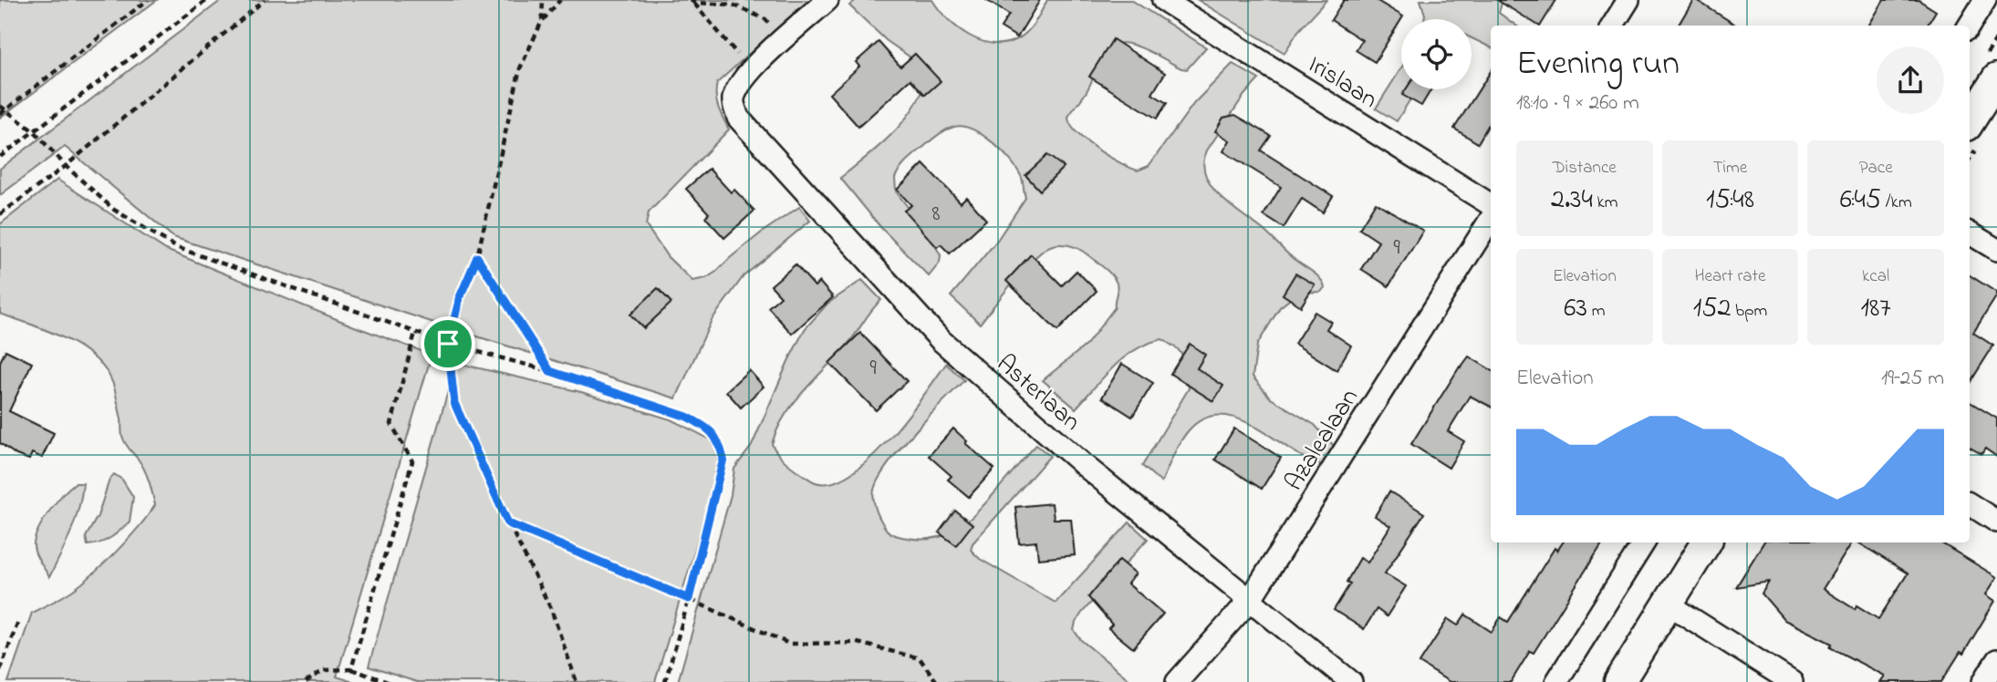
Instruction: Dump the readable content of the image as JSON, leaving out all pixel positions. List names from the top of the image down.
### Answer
{
  "streets": {
    "street": ["Irislaan", "Asterlaan", "Azalealaan"]
  },
  "crossings": [
    ["Asterlaan", "Azalealaan"]
  ],
  "house_numbers": ["8", "9", "9"],
  "page": {
    "heading": ["Evening run", "18:10 · 9 × 260 m"],
    "stats": [
      ["Distance", "2.34 km"],
      ["Time", "15:48"],
      ["Pace", "6:45 /km"],
      ["Elevation", "63 m"],
      ["Heart rate", "152 bpm"],
      ["kcal", "187"]
    ],
    "chart": ["Elevation", "19–25 m"]
  }
}
